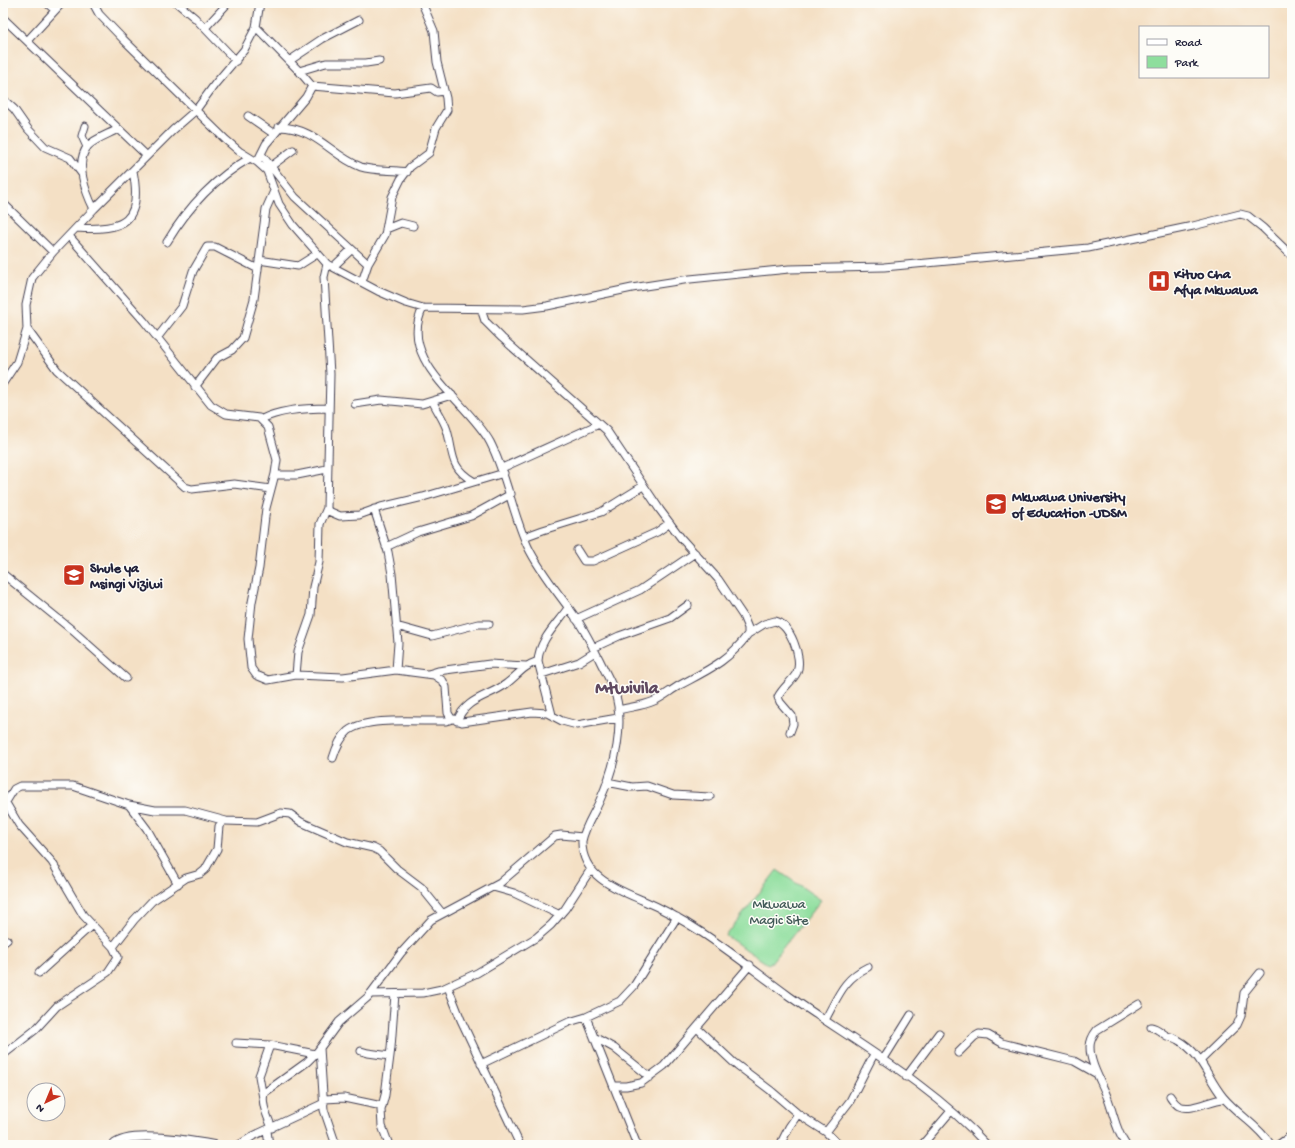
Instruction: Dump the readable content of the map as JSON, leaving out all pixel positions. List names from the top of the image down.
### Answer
{
  "districts": ["Mtwivila"],
  "parks": ["Mkwawa Magic Site"],
  "places": {
    "hospital": ["Kituo Cha Afya Mkwawa"],
    "school or university": ["Mkwawa University of Education -UDSM", "Shule ya Msingi Viziwi"]
  },
  "legend": ["Road", "Park"],
  "north": "bottom left"
}
